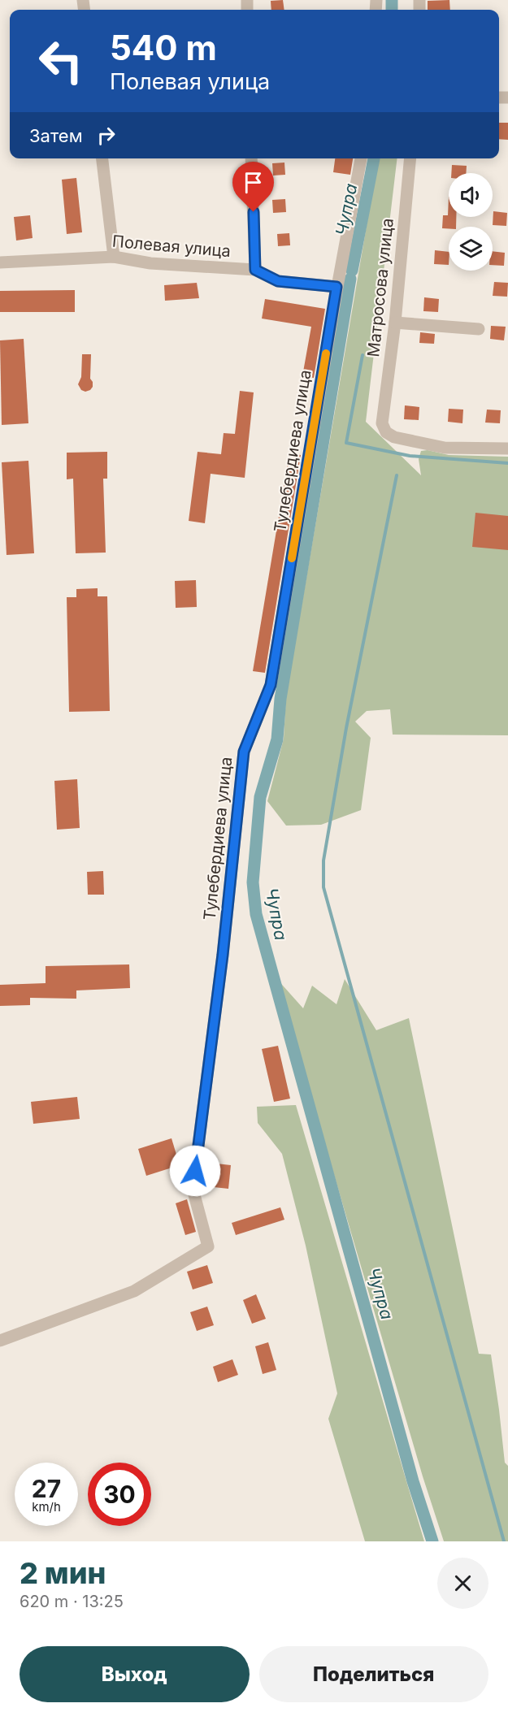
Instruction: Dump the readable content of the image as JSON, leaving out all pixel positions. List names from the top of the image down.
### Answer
{
  "streets": {
    "street": ["Полевая улица", "Матросова улица", "Тулебердиева улица"]
  },
  "crossings": [
    ["Полевая улица", "Тулебердиева улица"]
  ],
  "water": ["Чупра"],
  "page": {
    "turn": ["540 m", "Полевая улица"],
    "then": "Затем",
    "speed": "27 km/h",
    "limit": "30",
    "heading": ["2 мин", "620 m · 13:25"],
    "buttons": ["Выход", "Поделиться"]
  }
}
